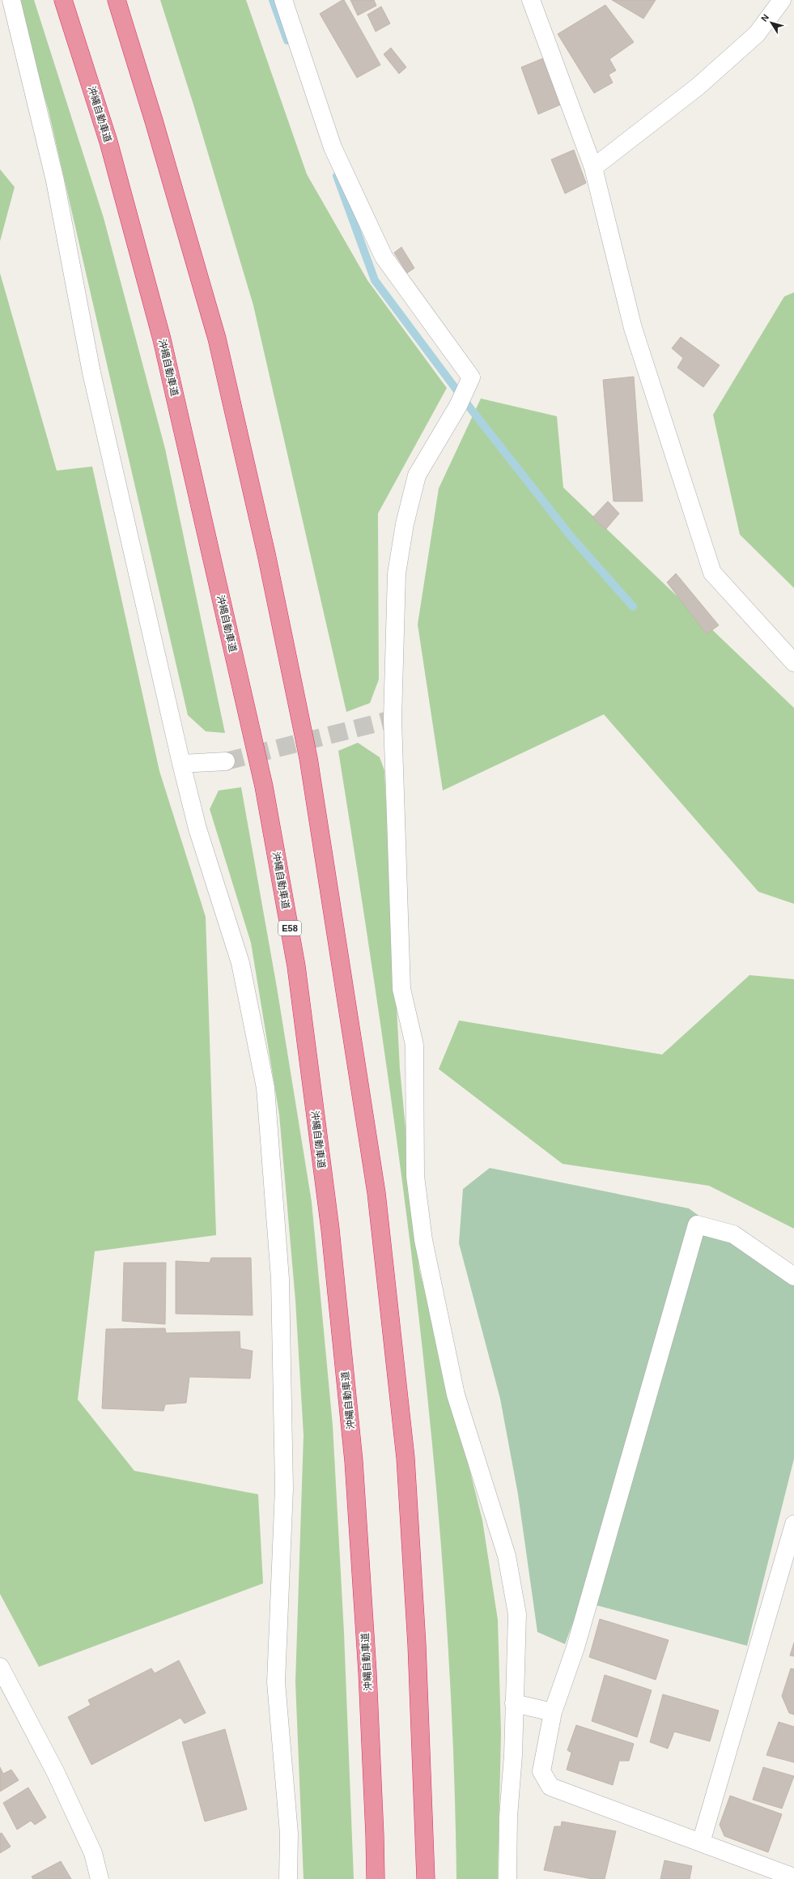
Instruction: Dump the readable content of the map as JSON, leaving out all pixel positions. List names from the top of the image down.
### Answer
{
  "streets": {
    "highway": ["沖縄自動車道", "E58"]
  },
  "north": "top left"
}
